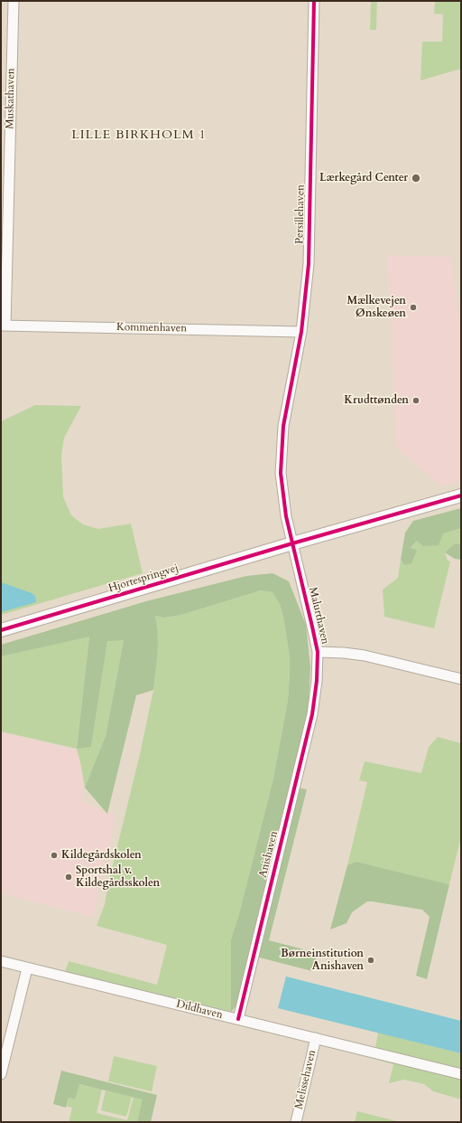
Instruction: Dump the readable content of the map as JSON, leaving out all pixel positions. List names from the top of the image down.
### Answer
{
  "streets": {
    "street": [
      "Muskathaven",
      "Persillehaven",
      "Kommenhaven",
      "Hjortespringvej",
      "Malurthaven",
      "Anishaven",
      "Dildhaven",
      "Melissehaven"
    ]
  },
  "crossings": [
    ["Muskathaven", "Kommenhaven"],
    ["Persillehaven", "Kommenhaven"],
    ["Persillehaven", "Hjortespringvej"],
    ["Persillehaven", "Malurthaven"],
    ["Hjortespringvej", "Malurthaven"],
    ["Malurthaven", "Anishaven"],
    ["Anishaven", "Dildhaven"],
    ["Dildhaven", "Melissehaven"]
  ],
  "districts": ["LILLE BIRKHOLM 1"],
  "places": [
    "Lærkegård Center",
    "Mælkevejen Ønskeøen",
    "Krudttønden",
    "Kildegårdskolen",
    "Sportshal v. Kildegårdsskolen",
    "Børneinstitution Anishaven"
  ]
}
